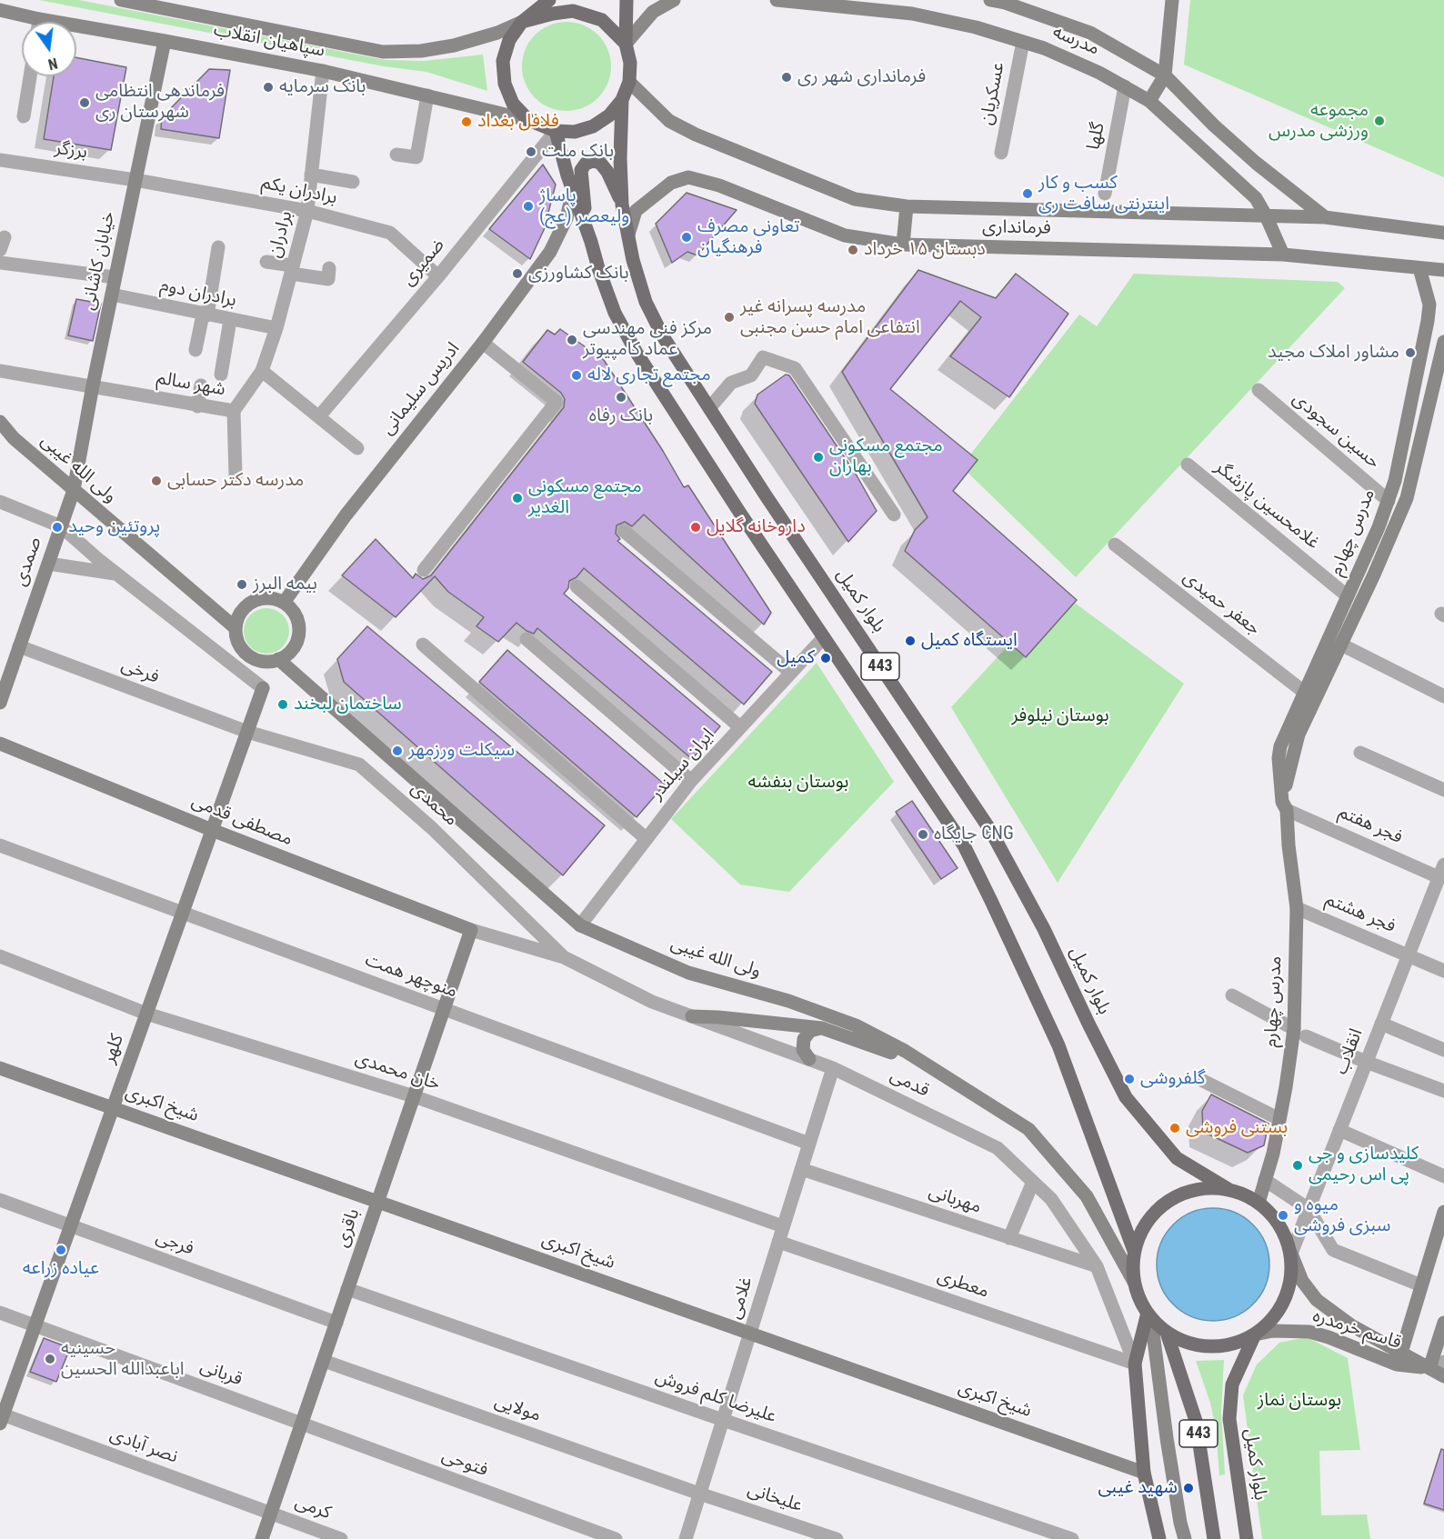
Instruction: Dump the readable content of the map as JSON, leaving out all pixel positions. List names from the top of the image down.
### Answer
{
  "streets": {
    "main road": ["بلوار کمیل", "443"],
    "street": [
      "سپاهیان انقلاب",
      "مدرسه",
      "عسکریان",
      "گلها",
      "برزگر",
      "برادران یکم",
      "فرمانداری",
      "برادران",
      "خیابان کاشانی",
      "ضمیری",
      "برادران دوم",
      "شهر سالم",
      "ادریس سلیمانی",
      "حسین سجودی",
      "ولی الله غیبی",
      "غلامحسین پازشگر",
      "مدرس چهارم",
      "صمدی",
      "جعفر حمیدی",
      "فرخی",
      "ایران سیلندر",
      "محمدی",
      "مصطفی قدمی",
      "فجر هفتم",
      "فجر هشتم",
      "منوچهر همت",
      "کلهر",
      "انقلاب",
      "خان محمدی",
      "قدمی",
      "شیخ اکبری",
      "مهربانی",
      "باقری",
      "فرجی",
      "معطری",
      "غلامی",
      "قاسم خرمدره",
      "قربانی",
      "علیرضا کلم فروش",
      "مولایی",
      "نصر آبادی",
      "فتوحی",
      "علیخانی",
      "کرمی"
    ]
  },
  "crossings": [
    ["سپاهیان انقلاب", "فرمانداری"],
    ["سپاهیان انقلاب", "برادران"],
    ["سپاهیان انقلاب", "خیابان کاشانی"],
    ["سپاهیان انقلاب", "ضمیری"],
    ["سپاهیان انقلاب", "بلوار کمیل"],
    ["سپاهیان انقلاب", "443"],
    ["مدرسه", "عسکریان"],
    ["مدرسه", "گلها"],
    ["مدرسه", "فرمانداری"],
    ["برزگر", "برادران یکم"],
    ["برزگر", "خیابان کاشانی"],
    ["برادران یکم", "برادران"],
    ["برادران یکم", "خیابان کاشانی"],
    ["برادران یکم", "ضمیری"],
    ["فرمانداری", "ضمیری"],
    ["فرمانداری", "مدرس چهارم"],
    ["فرمانداری", "بلوار کمیل"],
    ["فرمانداری", "443"],
    ["برادران", "برادران دوم"],
    ["برادران", "شهر سالم"],
    ["خیابان کاشانی", "برادران دوم"],
    ["خیابان کاشانی", "شهر سالم"],
    ["خیابان کاشانی", "ولی الله غیبی"],
    ["خیابان کاشانی", "صمدی"],
    ["ضمیری", "بلوار کمیل"],
    ["ضمیری", "443"],
    ["ادریس سلیمانی", "ولی الله غیبی"],
    ["ادریس سلیمانی", "443"],
    ["حسین سجودی", "مدرس چهارم"],
    ["ولی الله غیبی", "مدرس چهارم"],
    ["ولی الله غیبی", "صمدی"],
    ["ولی الله غیبی", "بلوار کمیل"],
    ["ولی الله غیبی", "443"],
    ["ولی الله غیبی", "ایران سیلندر"],
    ["ولی الله غیبی", "انقلاب"],
    ["ولی الله غیبی", "قاسم خرمدره"],
    ["غلامحسین پازشگر", "مدرس چهارم"],
    ["مدرس چهارم", "بلوار کمیل"],
    ["مدرس چهارم", "جعفر حمیدی"],
    ["مدرس چهارم", "443"],
    ["مدرس چهارم", "فجر هفتم"],
    ["مدرس چهارم", "فجر هشتم"],
    ["مدرس چهارم", "انقلاب"],
    ["مدرس چهارم", "قاسم خرمدره"],
    ["صمدی", "فرخی"],
    ["بلوار کمیل", "443"],
    ["بلوار کمیل", "انقلاب"],
    ["بلوار کمیل", "قاسم خرمدره"],
    ["443", "ایران سیلندر"],
    ["443", "انقلاب"],
    ["443", "قاسم خرمدره"],
    ["فرخی", "محمدی"],
    ["فرخی", "کلهر"],
    ["محمدی", "کلهر"],
    ["محمدی", "قدمی"],
    ["مصطفی قدمی", "کلهر"],
    ["مصطفی قدمی", "باقری"],
    ["فجر هفتم", "انقلاب"],
    ["فجر هشتم", "انقلاب"],
    ["منوچهر همت", "کلهر"],
    ["منوچهر همت", "باقری"],
    ["منوچهر همت", "غلامی"],
    ["کلهر", "خان محمدی"],
    ["کلهر", "شیخ اکبری"],
    ["کلهر", "فرجی"],
    ["کلهر", "قربانی"],
    ["کلهر", "نصر آبادی"],
    ["انقلاب", "قاسم خرمدره"],
    ["خان محمدی", "باقری"],
    ["خان محمدی", "غلامی"],
    ["قدمی", "مهربانی"],
    ["قدمی", "معطری"],
    ["قدمی", "غلامی"],
    ["شیخ اکبری", "باقری"],
    ["شیخ اکبری", "غلامی"],
    ["مهربانی", "غلامی"],
    ["باقری", "فرجی"],
    ["باقری", "قربانی"],
    ["باقری", "علیرضا کلم فروش"],
    ["باقری", "مولایی"],
    ["باقری", "نصر آبادی"],
    ["باقری", "فتوحی"],
    ["باقری", "کرمی"],
    ["معطری", "غلامی"],
    ["غلامی", "علیرضا کلم فروش"],
    ["غلامی", "مولایی"],
    ["غلامی", "علیخانی"],
    ["قربانی", "فتوحی"],
    ["مولایی", "علیخانی"],
    ["نصر آبادی", "کرمی"]
  ],
  "parks": ["بوستان نیلوفر", "بوستان بنفشه", "بوستان نماز"],
  "places": [
    "فرمانداری شهر ری",
    "بانک سرمایه",
    "فرماندهی انتظامی شهرستان ری",
    "مجموعه ورزشی مدرس",
    "فلافل بغداد",
    "بانک ملت",
    "کسب و کار اینترنتی سافت ری",
    "پاساژ ولیعصر (عج)",
    "تعاونی مصرف فرهنگیان",
    "دبستان ۱۵ خرداد",
    "بانک کشاورزی",
    "مدرسه پسرانه غیر انتفاعی امام حسن مجنبی",
    "مرکز فنی مهندسی عماد کامپیوتر",
    "مشاور املاک مجید",
    "مجتمع تجاری لاله",
    "بانک رفاه",
    "مجتمع مسکونی بهاران",
    "مدرسه دکتر حسابی",
    "مجتمع مسکونی الغدیر",
    "پروتئین وحید",
    "داروخانه گلایل",
    "بیمه البرز",
    "ایستگاه کمیل",
    "کمیل",
    "ساختمان لبخند",
    "سیکلت ورزمهر",
    "جایگاه CNG",
    "گلفروشی",
    "بستنی فروشی",
    "کلیدسازی و جی پی اس رحیمی",
    "میوه و سبزی فروشی",
    "عیاده زراعه",
    "حسینیه اباعبدالله الحسین",
    "شهید غیبی"
  ],
  "north": "bottom"
}
